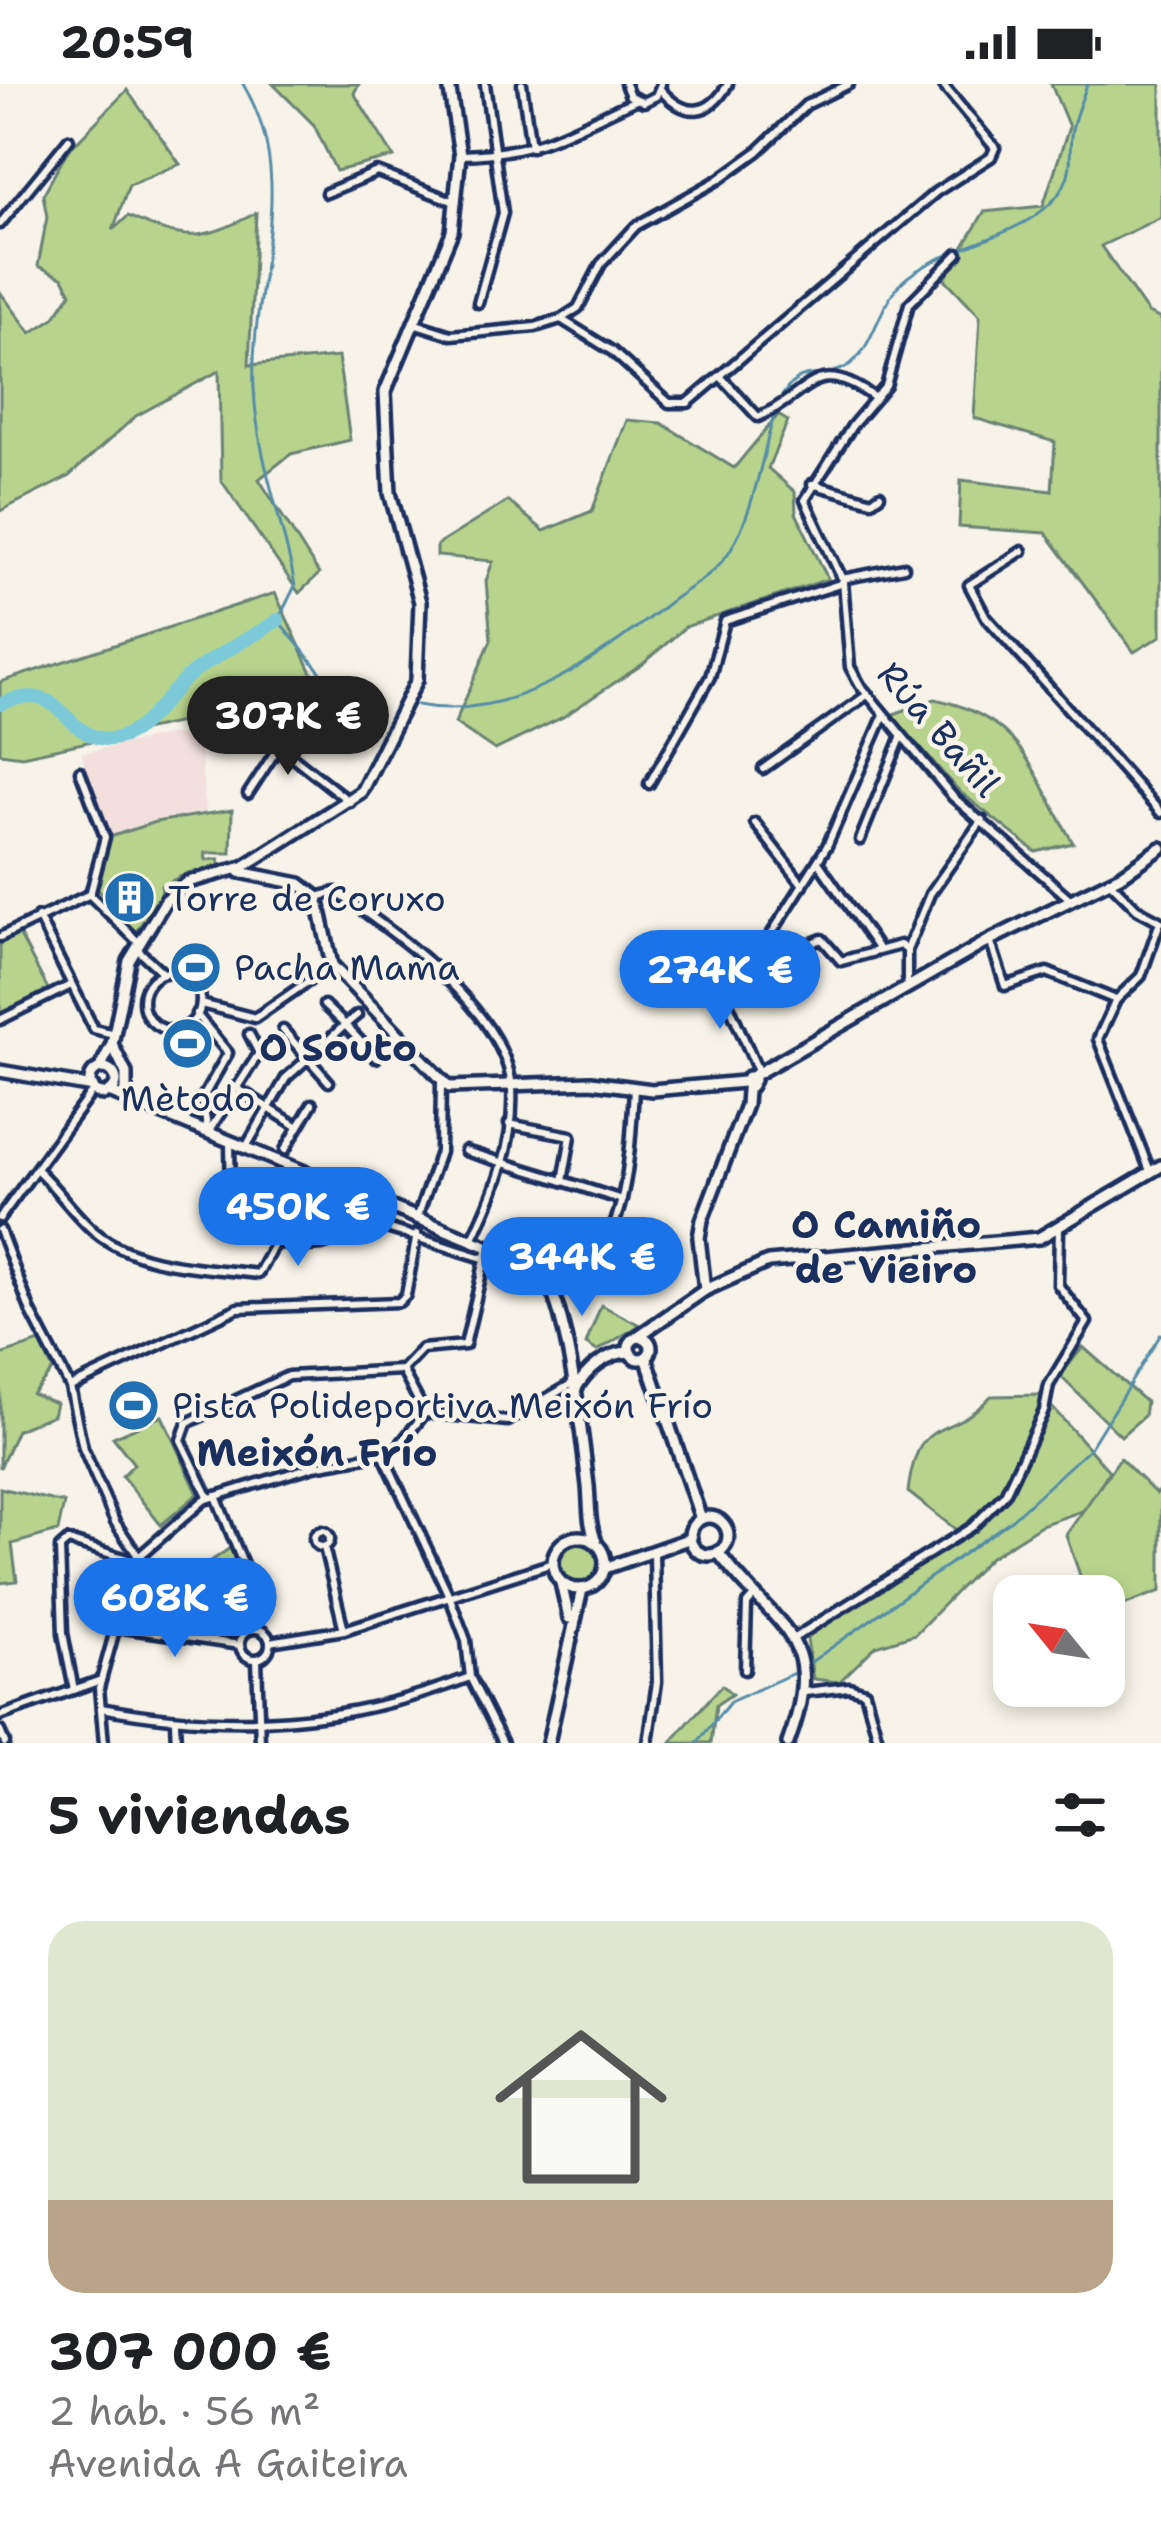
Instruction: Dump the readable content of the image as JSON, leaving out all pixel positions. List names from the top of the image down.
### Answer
{
  "streets": {
    "street": ["Rúa Bañil"]
  },
  "districts": ["O Souto", "O Camiño de Vieiro", "Meixón Frío"],
  "places": {
    "building": ["Torre de Coruxo"],
    "sports": ["Pacha Mama", "Mètodo", "Pista Polideportiva Meixón Frío"]
  },
  "north": "top left",
  "page": {
    "status": "20:59",
    "price": [
      "307K €",
      "274K €",
      "450K €",
      "344K €",
      "608K €"
    ],
    "heading": "5 viviendas",
    "list": [
      {
        "name": "307 000 €",
        "note": "2 hab. · 56 m² · Avenida A Gaiteira"
      }
    ]
  }
}
